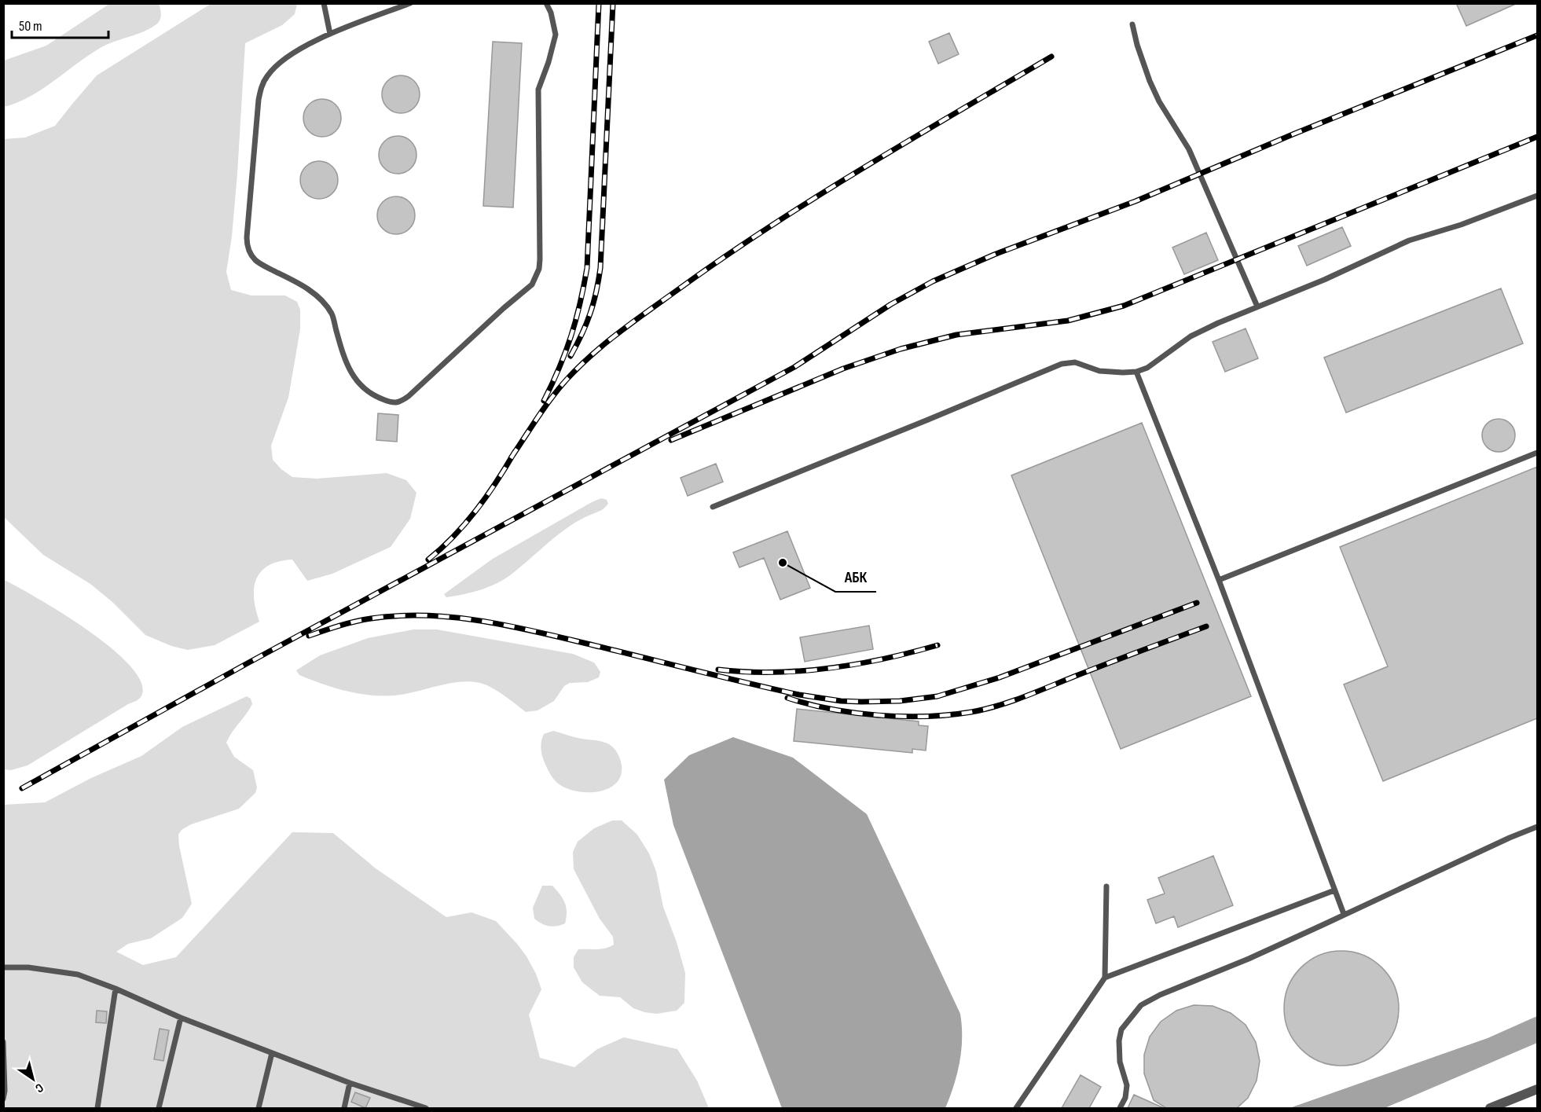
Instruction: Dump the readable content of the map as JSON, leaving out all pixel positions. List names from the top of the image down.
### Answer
{
  "places": ["АБК"],
  "scale_bar": "50 m",
  "north": "bottom right"
}
